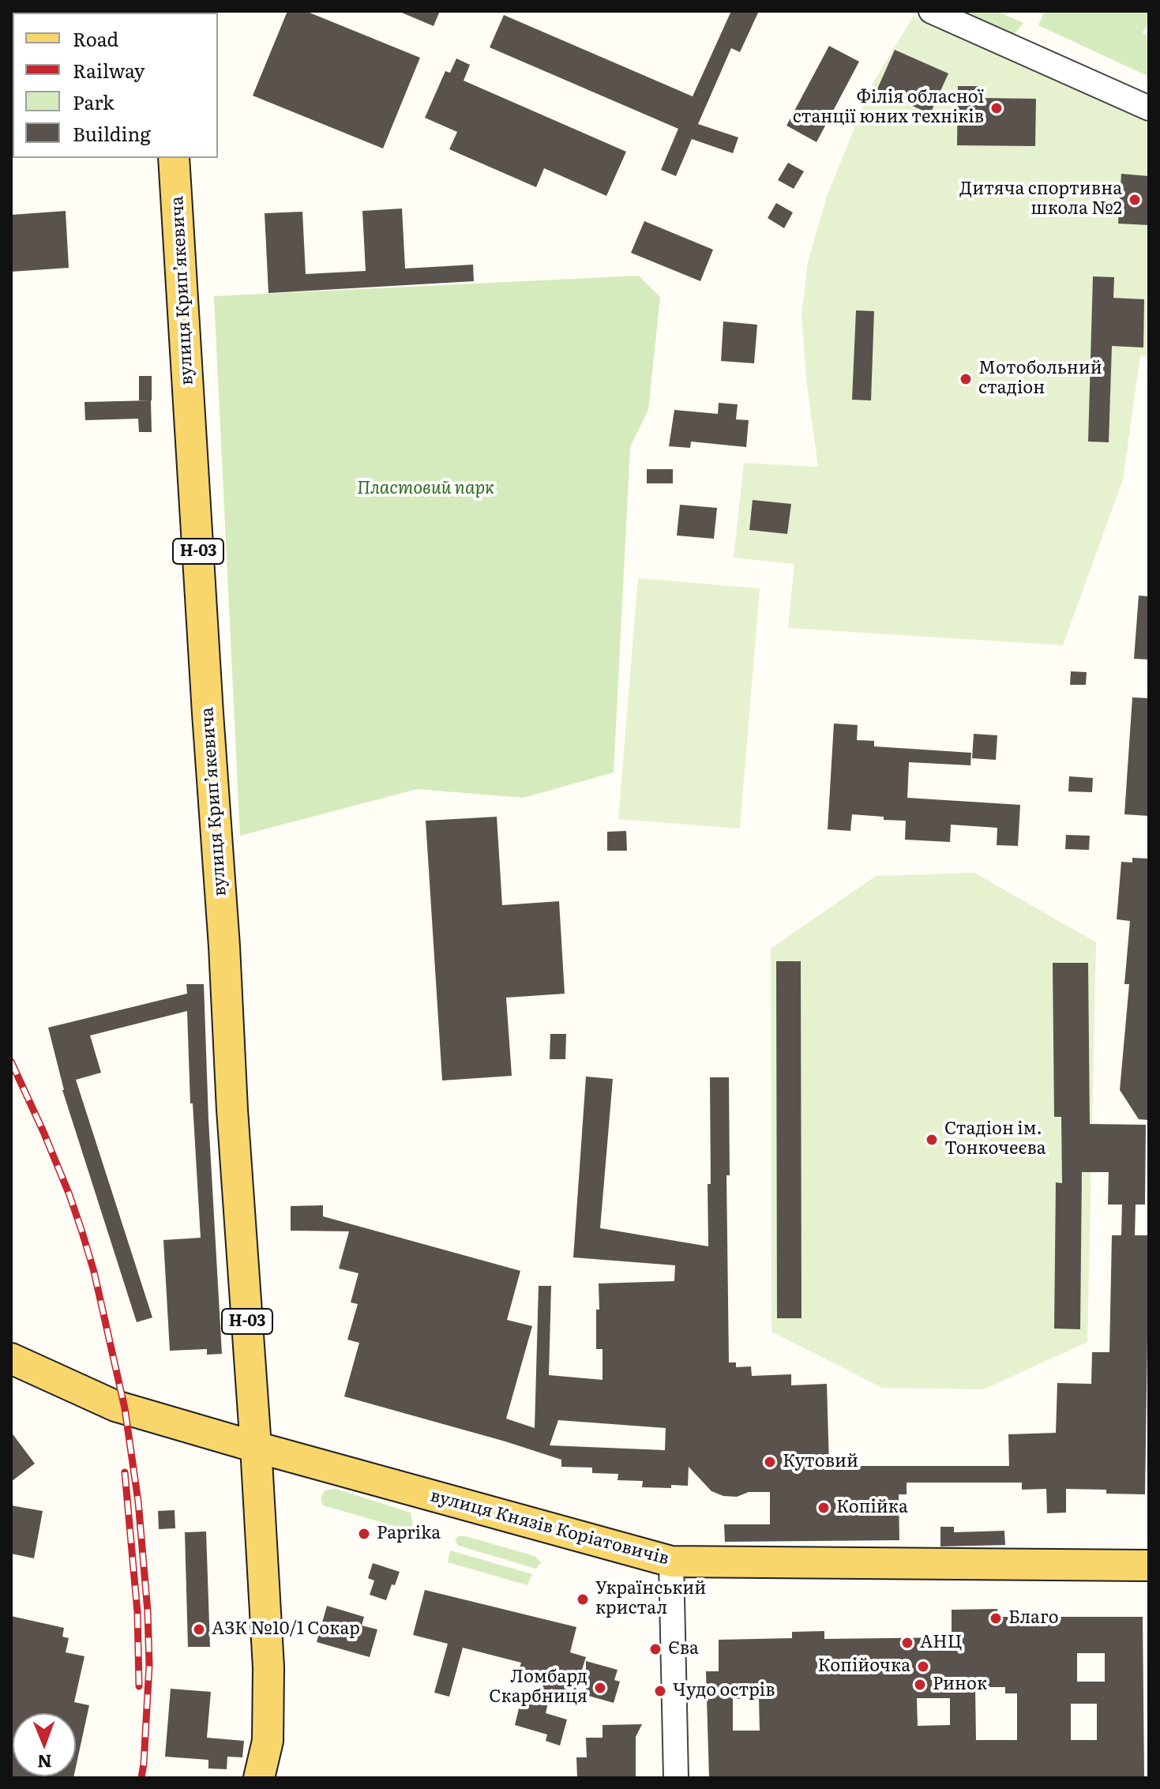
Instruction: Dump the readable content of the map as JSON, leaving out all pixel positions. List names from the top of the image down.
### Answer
{
  "streets": {
    "main road": ["вулиця Крипʼякевича", "Н-03", "вулиця Князів Коріатовичів"]
  },
  "crossings": [
    ["вулиця Крипʼякевича", "Н-03"],
    ["вулиця Крипʼякевича", "вулиця Князів Коріатовичів"],
    ["Н-03", "вулиця Князів Коріатовичів"]
  ],
  "parks": ["Пластовий парк"],
  "places": [
    "Філія обласної станції юних техніків",
    "Дитяча спортивна школа №2",
    "Мотобольний стадіон",
    "Стадіон ім. Тонкочеєва",
    "Кутовий",
    "Копійка",
    "Paprika",
    "Український кристал",
    "Благо",
    "АЗК №10/1 Сокар",
    "АНЦ",
    "Єва",
    "Копійочка",
    "Ринок",
    "Ломбард Скарбниця",
    "Чудо острів"
  ],
  "legend": [
    "Road",
    "Railway",
    "Park",
    "Building"
  ],
  "north": "bottom"
}
